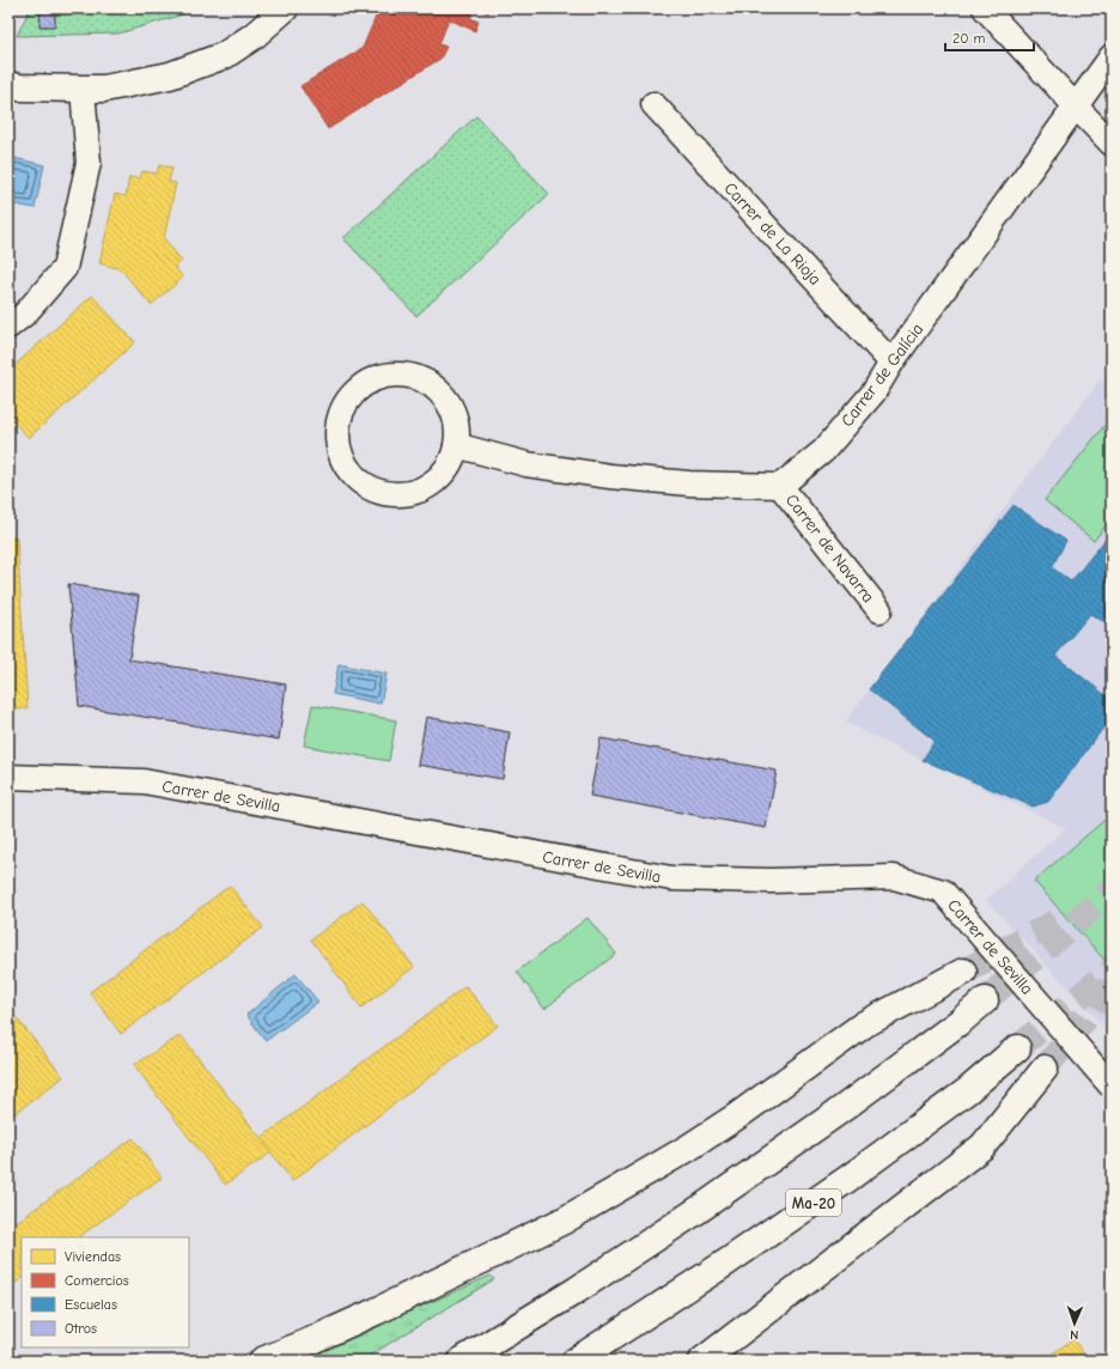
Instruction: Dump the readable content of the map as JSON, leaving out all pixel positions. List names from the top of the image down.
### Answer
{
  "streets": {
    "main road": ["Ma-20"],
    "street": [
      "Carrer de La Rioja",
      "Carrer de Galícia",
      "Carrer de Navarra",
      "Carrer de Sevilla"
    ]
  },
  "crossings": [
    ["Carrer de La Rioja", "Carrer de Galícia"],
    ["Carrer de Galícia", "Carrer de Navarra"]
  ],
  "legend": [
    "Viviendas",
    "Comercios",
    "Escuelas",
    "Otros"
  ],
  "scale_bar": "20 m",
  "north": "bottom"
}
